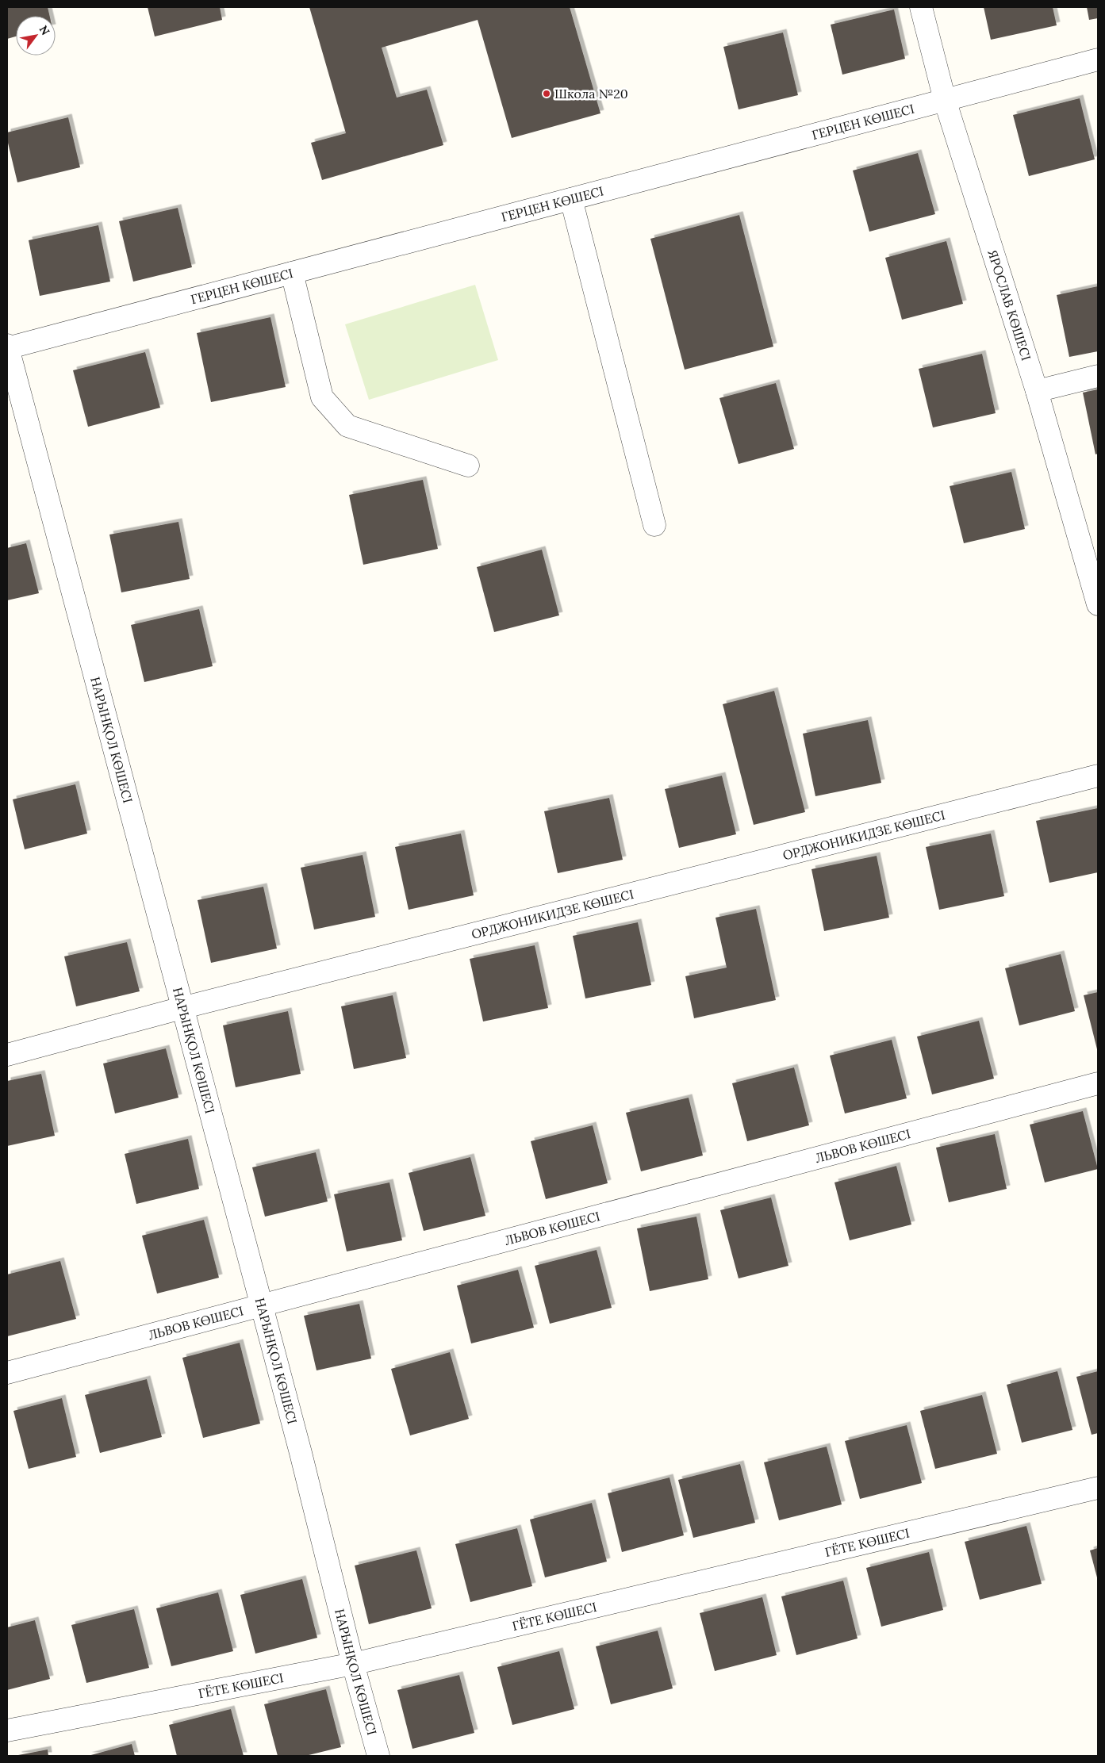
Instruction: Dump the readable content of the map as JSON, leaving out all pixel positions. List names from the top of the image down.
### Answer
{
  "streets": {
    "street": [
      "ГЕРЦЕН КӨШЕСІ",
      "ЯРОСЛАВ КӨШЕСІ",
      "НАРЫНҚОЛ КӨШЕСІ",
      "ОРДЖОНИКИДЗЕ КӨШЕСІ",
      "ЛЬВОВ КӨШЕСІ",
      "ГЁТЕ КӨШЕСІ"
    ]
  },
  "crossings": [
    ["ГЕРЦЕН КӨШЕСІ", "ЯРОСЛАВ КӨШЕСІ"],
    ["ГЕРЦЕН КӨШЕСІ", "НАРЫНҚОЛ КӨШЕСІ"],
    ["НАРЫНҚОЛ КӨШЕСІ", "ОРДЖОНИКИДЗЕ КӨШЕСІ"],
    ["НАРЫНҚОЛ КӨШЕСІ", "ЛЬВОВ КӨШЕСІ"],
    ["НАРЫНҚОЛ КӨШЕСІ", "ГЁТЕ КӨШЕСІ"]
  ],
  "places": ["Школа №20"],
  "north": "top right"
}
